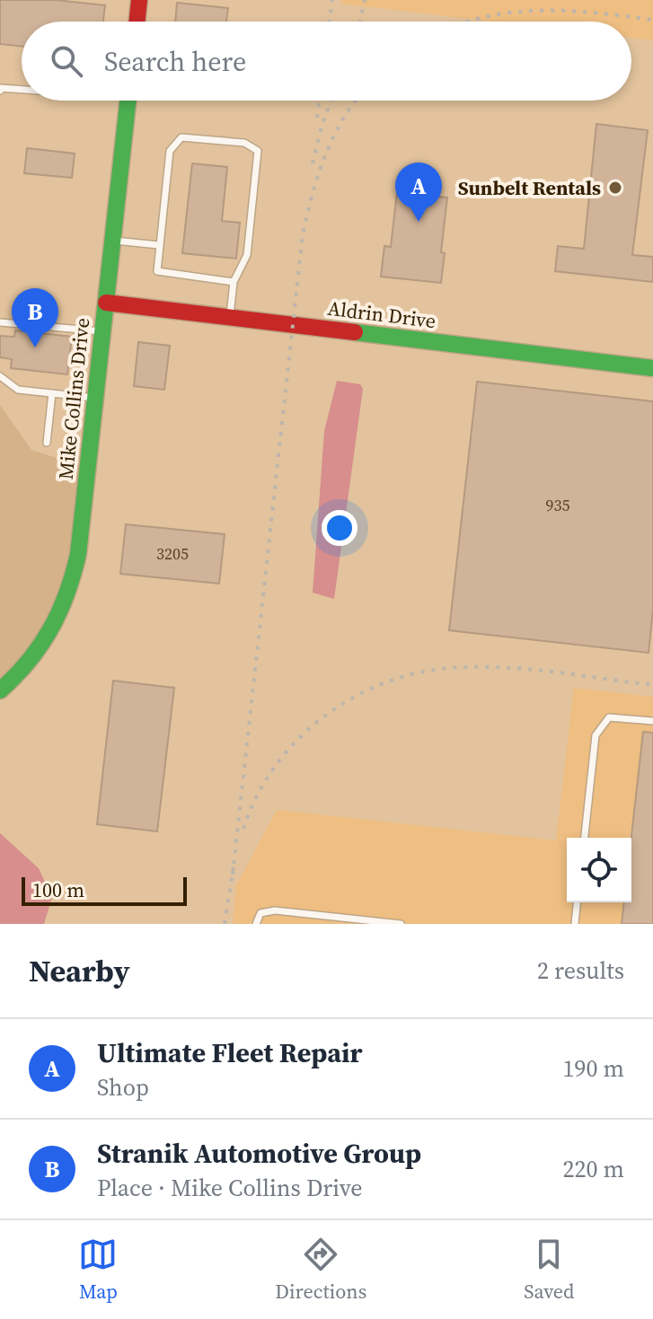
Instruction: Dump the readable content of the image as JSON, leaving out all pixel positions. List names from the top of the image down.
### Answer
{
  "streets": {
    "street": ["Aldrin Drive", "Mike Collins Drive"]
  },
  "crossings": [
    ["Aldrin Drive", "Mike Collins Drive"]
  ],
  "places": ["Sunbelt Rentals"],
  "house_numbers": ["935", "3205"],
  "scale_bar": "100 m",
  "page": {
    "search": "Search here",
    "pins": ["A", "B"],
    "scale": "100 m",
    "heading": ["Nearby", "2 results"],
    "list": [
      {
        "mark": "A",
        "name": "Ultimate Fleet Repair",
        "note": "Shop",
        "value": "190 m"
      },
      {
        "mark": "B",
        "name": "Stranik Automotive Group",
        "note": "Place · Mike Collins Drive",
        "value": "220 m"
      }
    ],
    "nav": ["Map", "Directions", "Saved"]
  }
}
